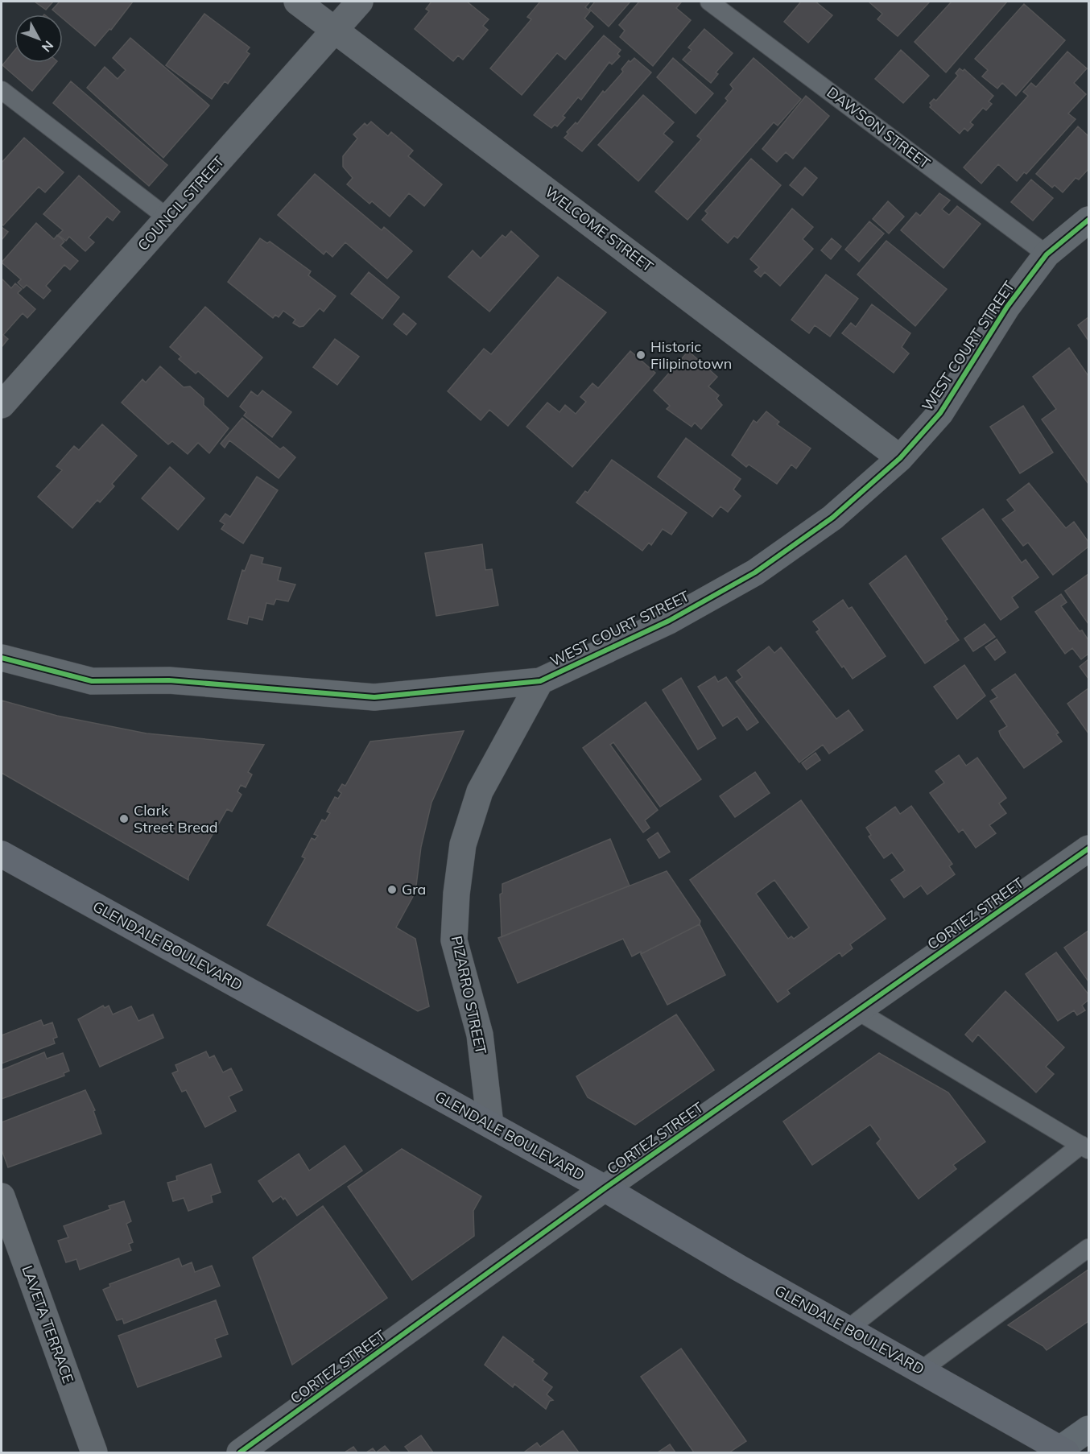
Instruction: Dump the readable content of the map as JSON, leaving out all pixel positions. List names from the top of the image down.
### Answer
{
  "streets": {
    "main road": ["GLENDALE BOULEVARD"],
    "street": [
      "COUNCIL STREET",
      "WELCOME STREET",
      "WEST COURT STREET",
      "CORTEZ STREET",
      "PIZARRO STREET",
      "LAVETA TERRACE"
    ],
    "lane": ["DAWSON STREET"]
  },
  "crossings": [
    ["DAWSON STREET", "WEST COURT STREET"],
    ["COUNCIL STREET", "WELCOME STREET"],
    ["WELCOME STREET", "WEST COURT STREET"],
    ["WEST COURT STREET", "PIZARRO STREET"],
    ["CORTEZ STREET", "GLENDALE BOULEVARD"],
    ["GLENDALE BOULEVARD", "PIZARRO STREET"]
  ],
  "places": ["Historic Filipinotown", "Clark Street Bread", "Gra"],
  "north": "bottom right"
}
